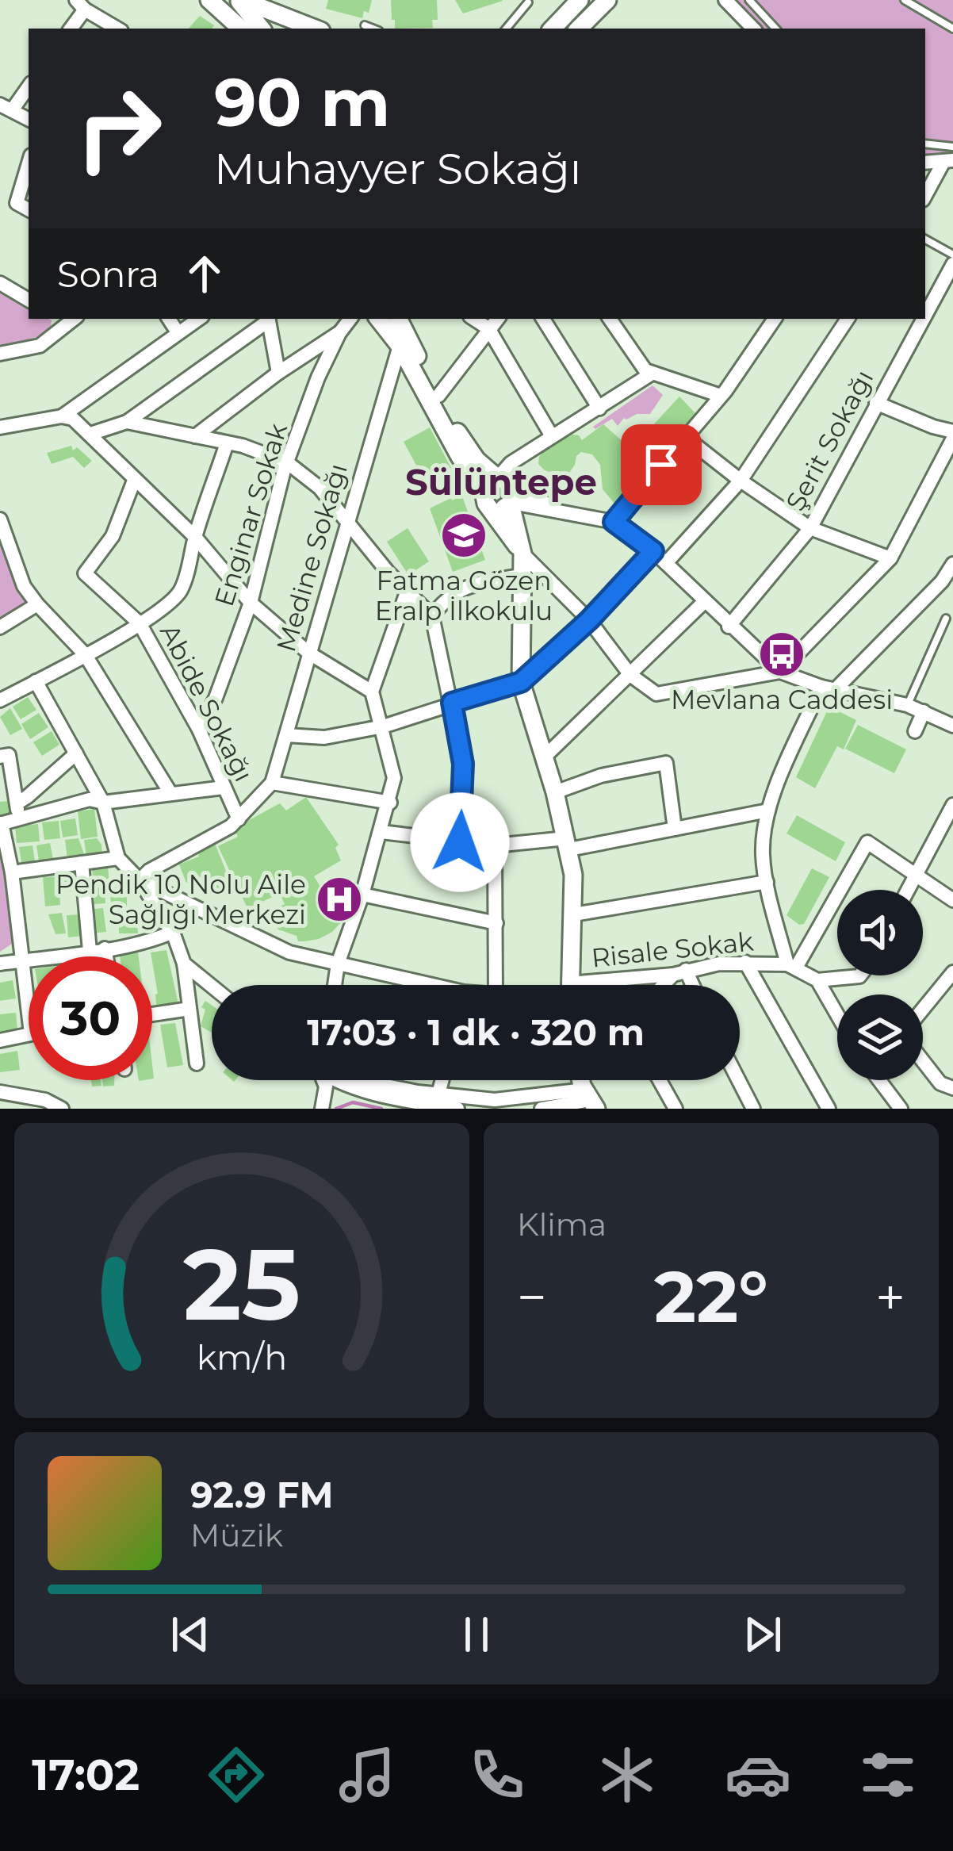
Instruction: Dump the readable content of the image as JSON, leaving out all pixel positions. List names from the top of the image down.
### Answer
{
  "streets": {
    "street": [
      "Şerit Sokağı",
      "Enginar Sokak",
      "Medine Sokağı",
      "Abide Sokağı",
      "Risale Sokak"
    ]
  },
  "crossings": [
    ["Enginar Sokak", "Abide Sokağı"]
  ],
  "districts": ["Sülüntepe"],
  "places": {
    "school or university": ["Fatma Gözen Eralp İlkokulu"],
    "bus stop": ["Mevlana Caddesi"],
    "hospital": ["Pendik 10 Nolu Aile Sağlığı Merkezi"]
  },
  "page": {
    "turn": ["90 m", "Muhayyer Sokağı"],
    "then": "Sonra",
    "limit": "30",
    "trip": "17:03 · 1 dk · 320 m",
    "tile": "Klima",
    "heat": ["−", "22°", "+"],
    "song": ["92.9 FM", "Müzik"],
    "tabs": "17:02",
    "gauge": ["25", "km/h"]
  }
}
